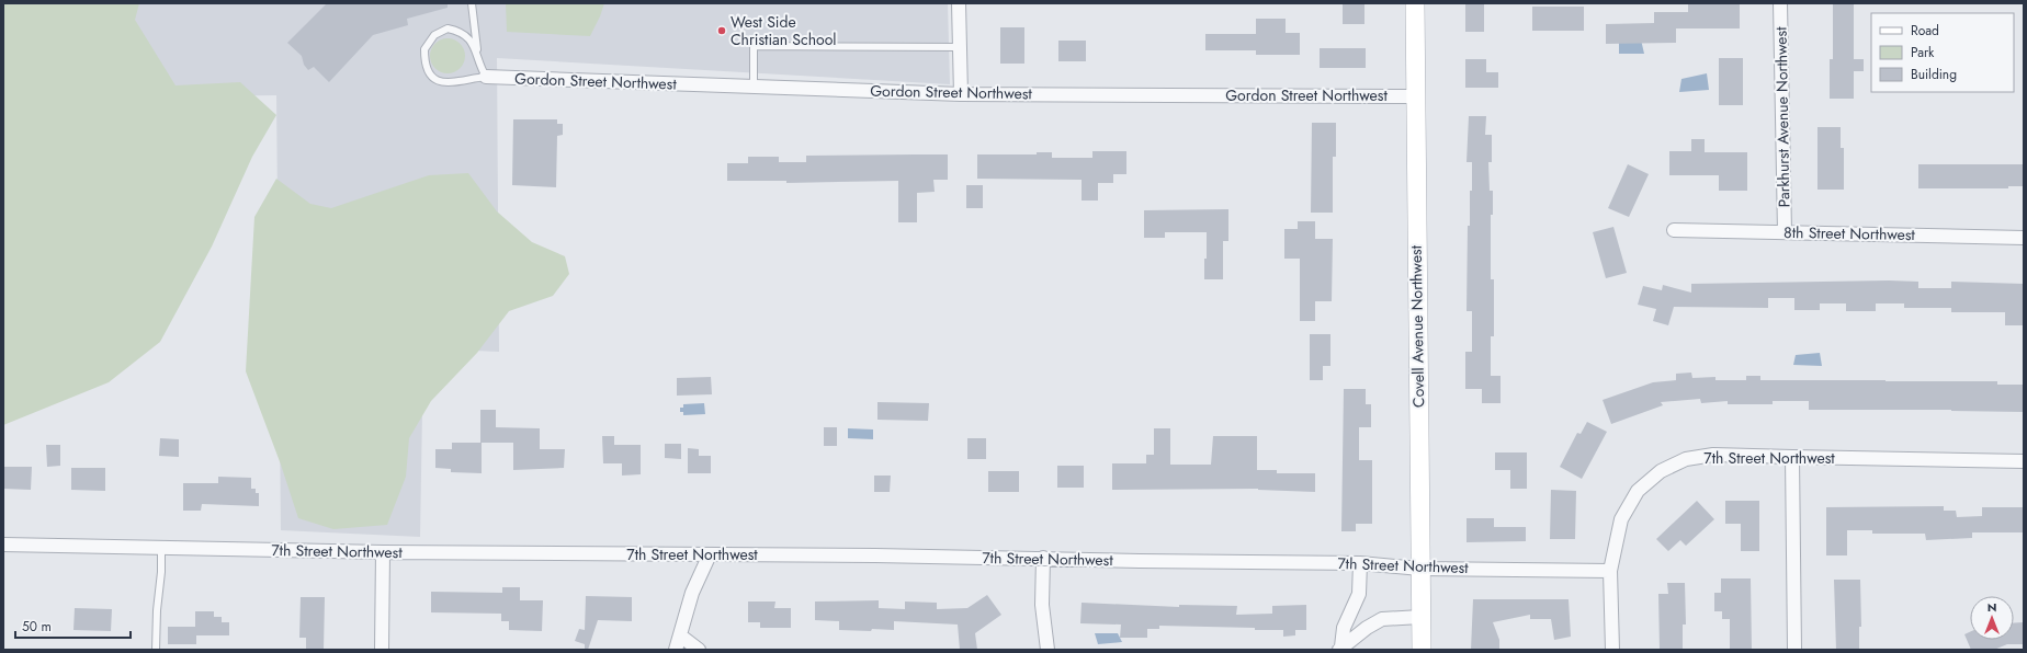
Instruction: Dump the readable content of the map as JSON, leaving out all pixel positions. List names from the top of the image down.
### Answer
{
  "streets": {
    "street": [
      "Gordon Street Northwest",
      "Parkhurst Avenue Northwest",
      "8th Street Northwest",
      "Covell Avenue Northwest",
      "7th Street Northwest"
    ]
  },
  "crossings": [
    ["Gordon Street Northwest", "Covell Avenue Northwest"],
    ["Parkhurst Avenue Northwest", "8th Street Northwest"],
    ["Covell Avenue Northwest", "7th Street Northwest"]
  ],
  "places": ["West Side Christian School"],
  "legend": ["Road", "Park", "Building"],
  "scale_bar": "50 m",
  "north": "top"
}
